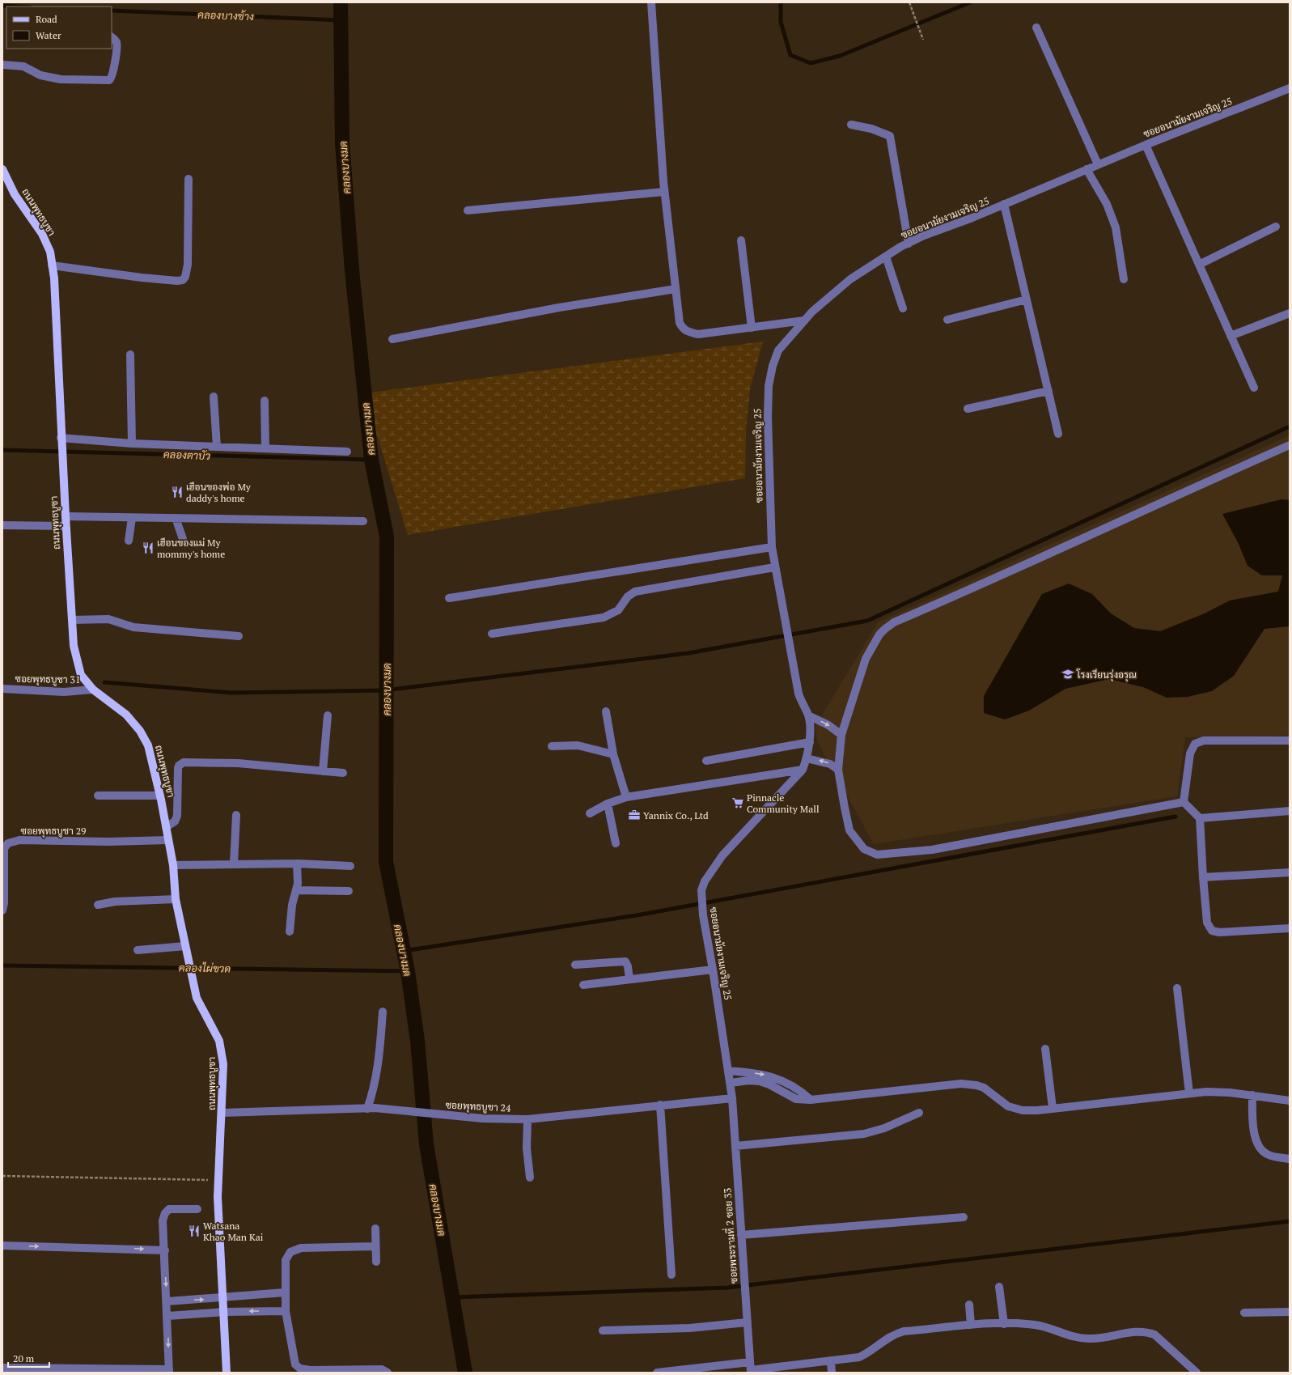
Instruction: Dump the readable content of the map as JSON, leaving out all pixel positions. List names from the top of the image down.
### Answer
{
  "streets": {
    "main road": ["ถนนพุทธบูชา"],
    "street": [
      "ซอยอนามัยงามเจริญ 25",
      "ซอยพุทธบูชา 31",
      "ซอยพุทธบูชา 29",
      "ซอยพุทธบูชา 24",
      "ซอยพระรามที่ 2 ซอย 33"
    ]
  },
  "crossings": [
    ["ซอยอนามัยงามเจริญ 25", "ซอยพุทธบูชา 24"],
    ["ซอยอนามัยงามเจริญ 25", "ซอยพระรามที่ 2 ซอย 33"],
    ["ถนนพุทธบูชา", "ซอยพุทธบูชา 31"],
    ["ถนนพุทธบูชา", "ซอยพุทธบูชา 29"],
    ["ถนนพุทธบูชา", "ซอยพุทธบูชา 24"],
    ["ซอยพุทธบูชา 24", "ซอยพระรามที่ 2 ซอย 33"]
  ],
  "water": [
    "คลองบางช้าง",
    "คลองบางมด",
    "คลองตาบัว",
    "คลองไผ่ขวด"
  ],
  "places": {
    "restaurant": ["เฮือนของพ่อ My daddy's home", "เฮือนของแม่ My mommy's home", "Watsana Khao Man Kai"],
    "school or university": ["โรงเรียนรุ่งอรุณ"],
    "supermarket": ["Pinnacle Community Mall"],
    "office": ["Yannix Co., Ltd"]
  },
  "legend": ["Road", "Water"],
  "scale_bar": "20 m"
}
